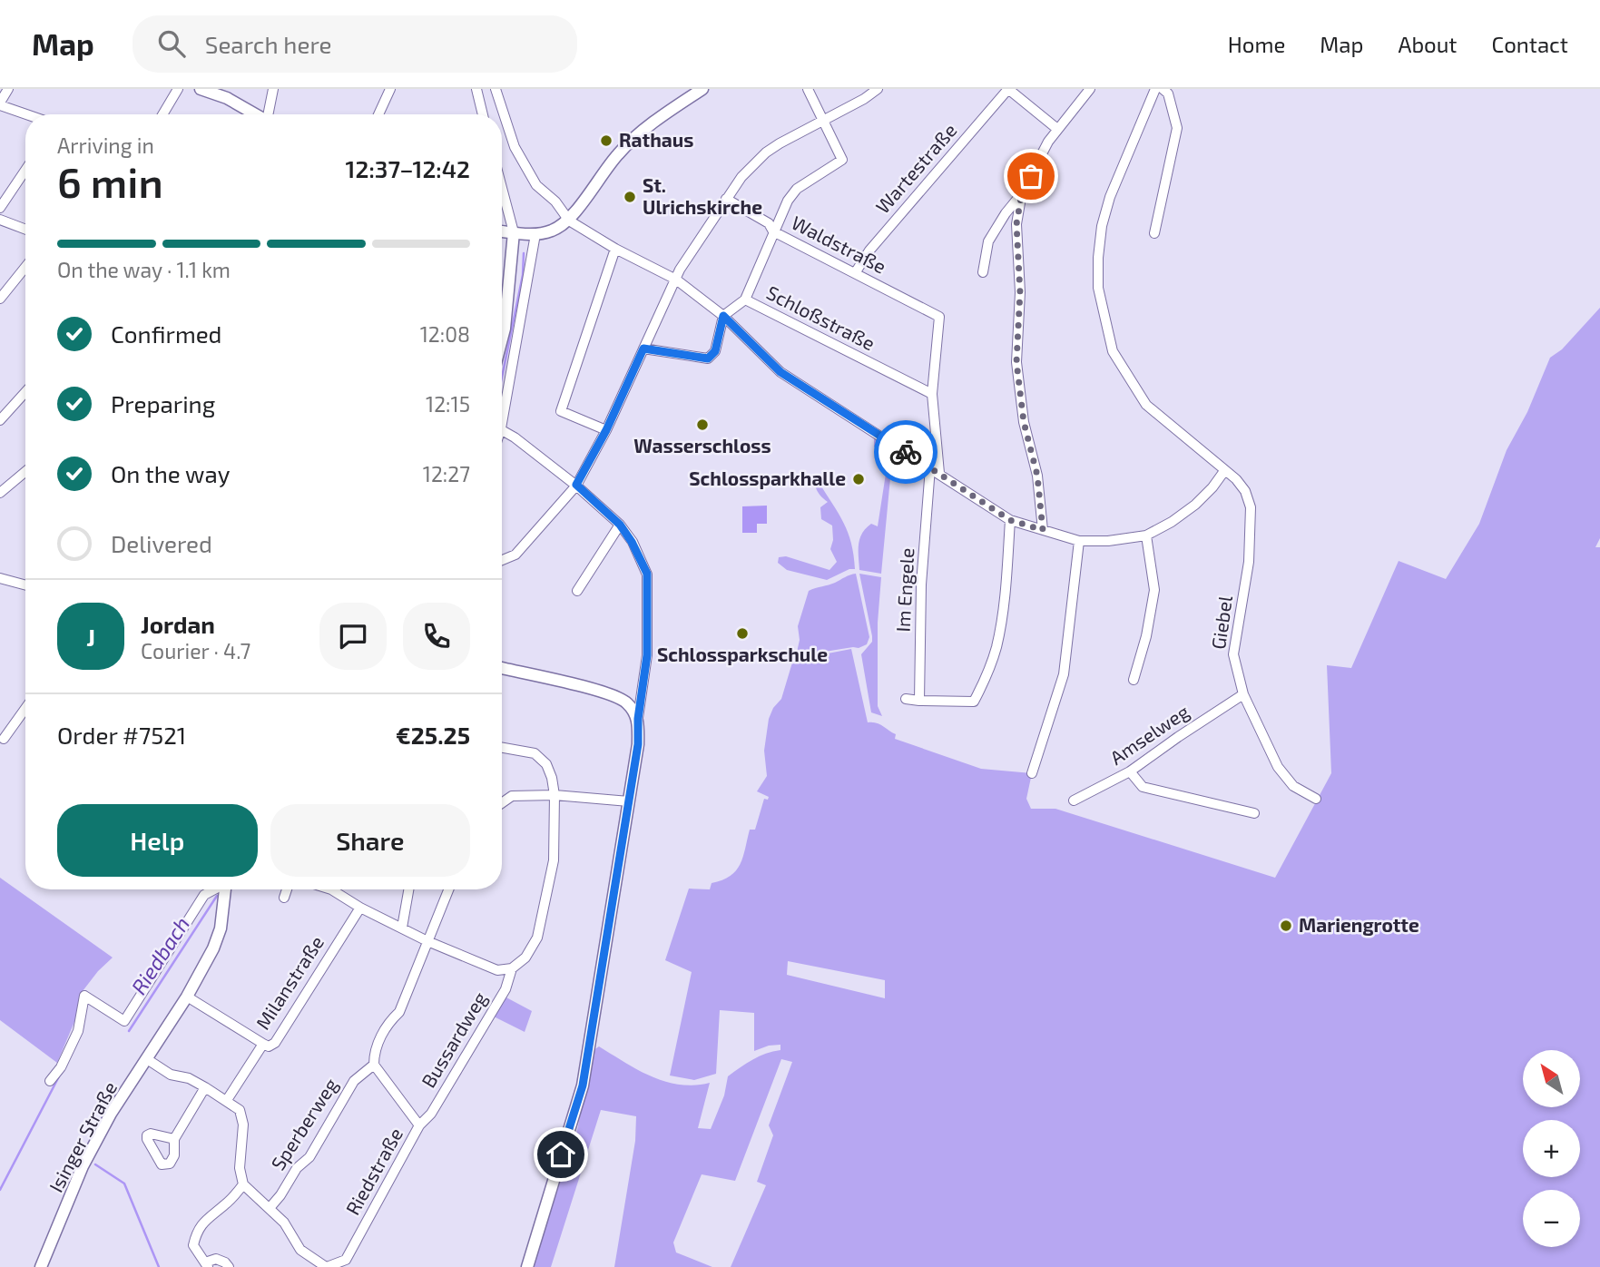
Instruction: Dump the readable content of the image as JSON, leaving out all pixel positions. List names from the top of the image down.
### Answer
{
  "streets": {
    "street": [
      "Wartestraße",
      "Waldstraße",
      "Schloßstraße",
      "Im Engele",
      "Giebel",
      "Amselweg",
      "Milanstraße",
      "Bussardweg",
      "Sperberweg",
      "Isinger Straße",
      "Riedstraße"
    ]
  },
  "crossings": [
    ["Wartestraße", "Waldstraße"],
    ["Waldstraße", "Im Engele"],
    ["Schloßstraße", "Im Engele"],
    ["Giebel", "Amselweg"],
    ["Bussardweg", "Riedstraße"],
    ["Sperberweg", "Riedstraße"]
  ],
  "water": ["Riedbach"],
  "places": [
    "Rathaus",
    "St. Ulrichskirche",
    "Wasserschloss",
    "Schlossparkhalle",
    "Schlossparkschule",
    "Mariengrotte"
  ],
  "north": "top left",
  "page": {
    "header": "Map",
    "search": "Search here",
    "nav": [
      "Home",
      "Map",
      "About",
      "Contact"
    ],
    "heading": ["6 min", "Arriving in", "12:37–12:42"],
    "panel": [
      "Jordan",
      "Courier · 4.7",
      "Order #7521",
      "€25.25"
    ],
    "bar": "On the way · 1.1 km",
    "list": [
      ["Confirmed", "12:08"],
      ["Preparing", "12:15"],
      ["On the way", "12:27"],
      "Delivered"
    ],
    "round": "J",
    "buttons": ["Help", "Share"],
    "map_buttons": ["+", "−"]
  }
}
